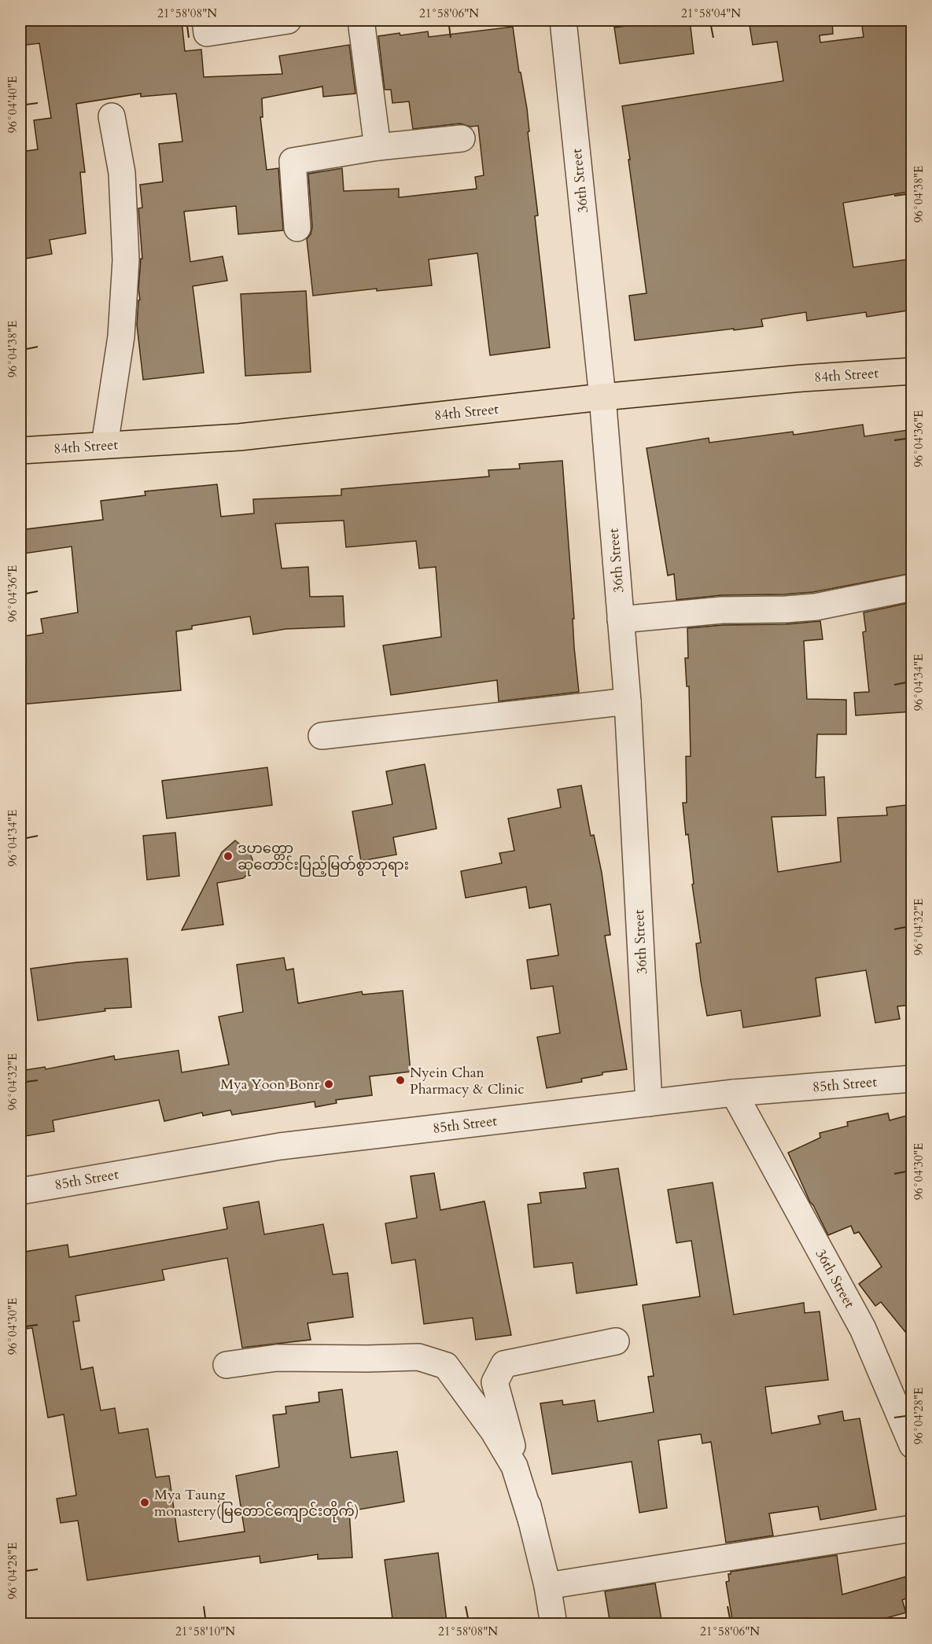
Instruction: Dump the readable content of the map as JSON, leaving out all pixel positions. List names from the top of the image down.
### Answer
{
  "streets": {
    "main road": ["84th Street"],
    "street": ["36th Street", "85th Street"]
  },
  "crossings": [
    ["36th Street", "84th Street"],
    ["36th Street", "85th Street"]
  ],
  "places": [
    "ဒဟတ္တော ဆုတောင်းပြည့်မြတ်စွာဘုရား",
    "Nyein Chan Pharmacy & Clinic",
    "Mya Yoon Bonr",
    "Mya Taung monastery(မြတောင်ကျောင်းတိုက်)"
  ],
  "coordinates": [
    "21°58'08\"N",
    "21°58'06\"N",
    "21°58'04\"N",
    "96°04'40\"E",
    "96°04'38\"E",
    "96°04'36\"E",
    "96°04'34\"E",
    "96°04'32\"E",
    "96°04'30\"E",
    "96°04'28\"E",
    "21°58'10\"N"
  ]
}
